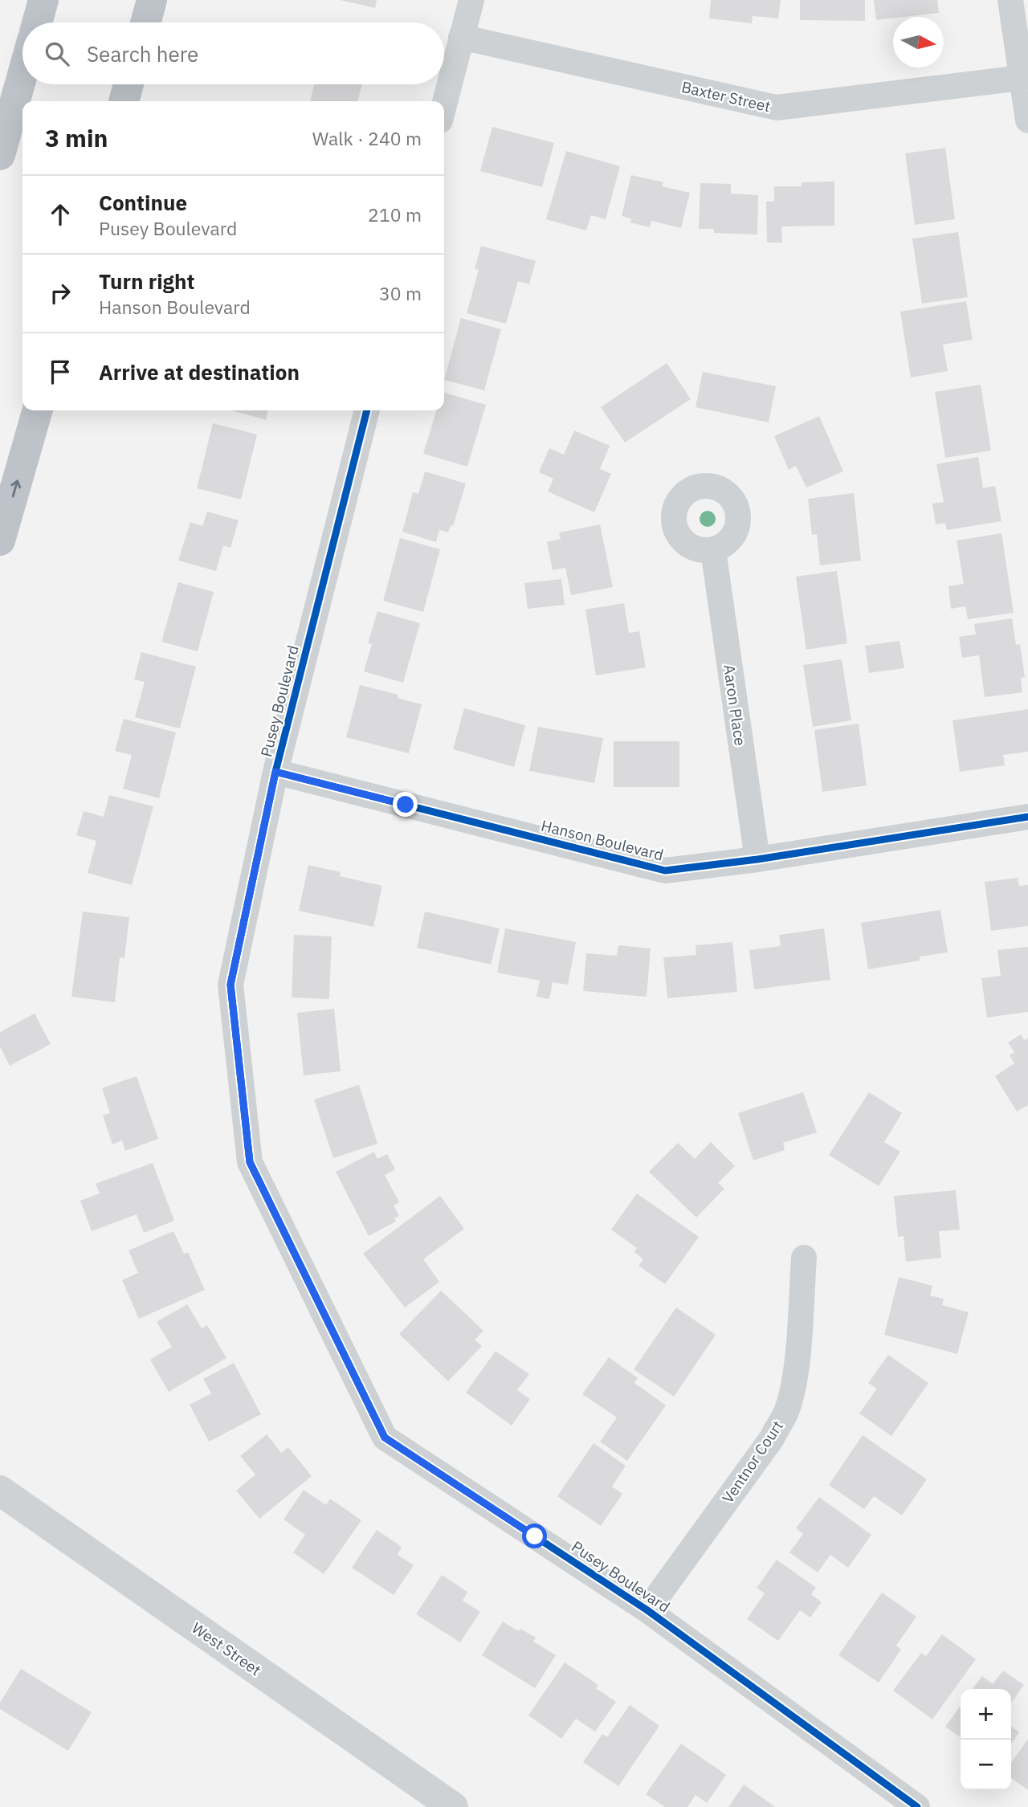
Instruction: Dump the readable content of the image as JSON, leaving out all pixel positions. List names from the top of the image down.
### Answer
{
  "streets": {
    "main road": ["West Street"],
    "street": [
      "Baxter Street",
      "Pusey Boulevard",
      "Aaron Place",
      "Hanson Boulevard",
      "Ventnor Court"
    ]
  },
  "crossings": [
    ["Pusey Boulevard", "Hanson Boulevard"],
    ["Pusey Boulevard", "Ventnor Court"],
    ["Aaron Place", "Hanson Boulevard"]
  ],
  "north": "right",
  "page": {
    "search": "Search here",
    "heading": ["3 min", "Walk · 240 m"],
    "list": [
      ["Continue", "Pusey Boulevard", "210 m"],
      ["Turn right", "Hanson Boulevard", "30 m"],
      "Arrive at destination"
    ],
    "map_buttons": ["+", "−"]
  }
}
